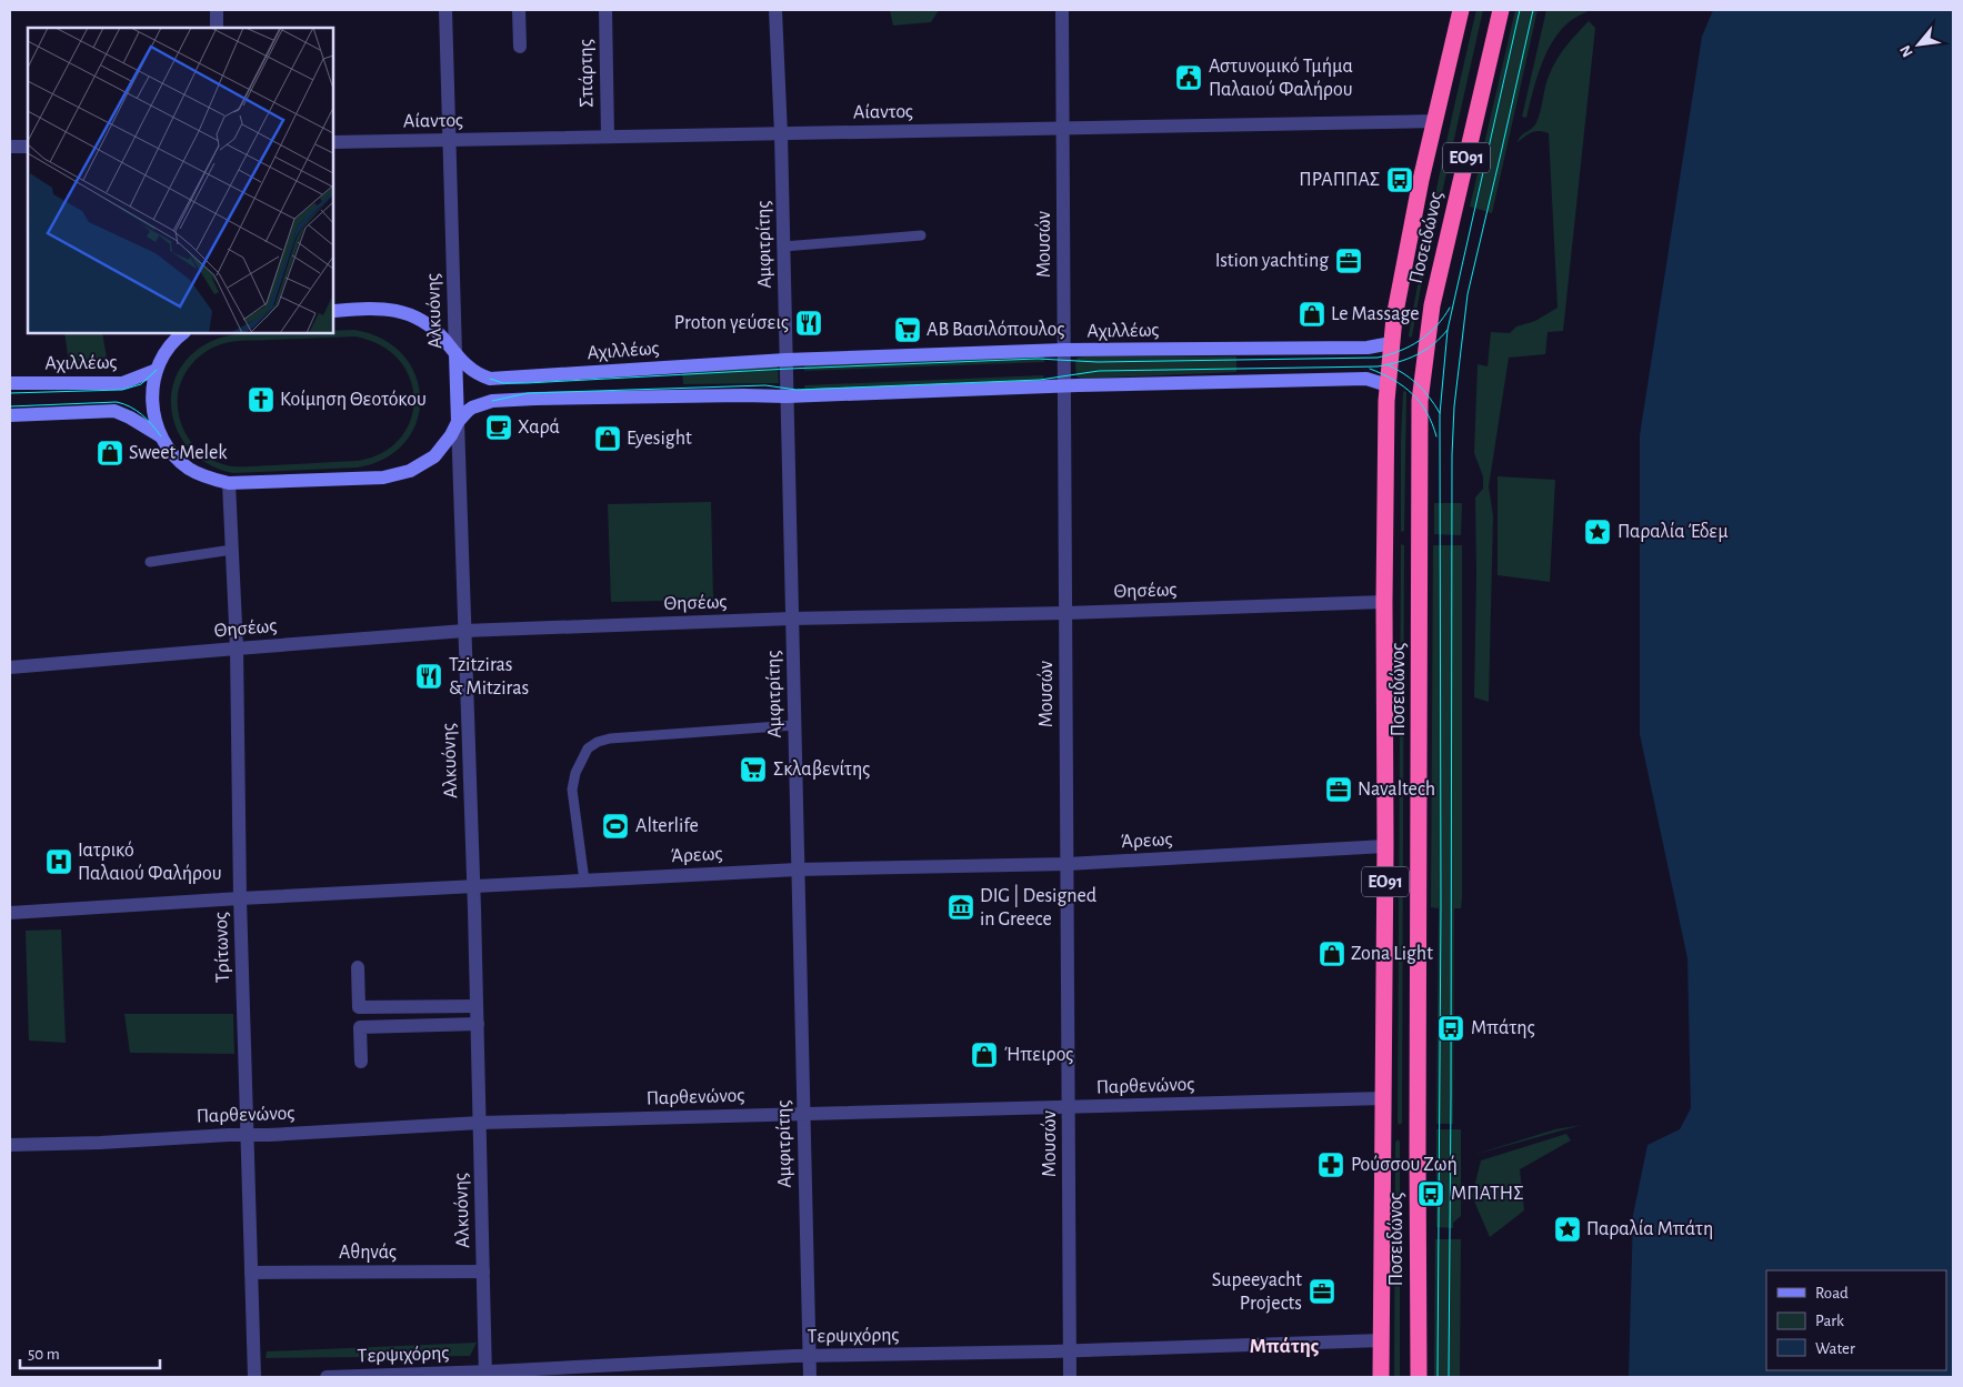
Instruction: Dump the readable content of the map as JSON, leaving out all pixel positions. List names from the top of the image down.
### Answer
{
  "streets": {
    "highway": ["ΕΟ91", "Ποσειδώνος"],
    "main road": ["Αλκυόνης", "Αχιλλέως"],
    "street": [
      "Σπάρτης",
      "Αίαντος",
      "Αμφιτρίτης",
      "Μουσών",
      "Θησέως",
      "Άρεως",
      "Τρίτωνος",
      "Παρθενώνος",
      "Αθηνάς",
      "Τερψιχόρης"
    ]
  },
  "crossings": [
    ["Σπάρτης", "Αίαντος"],
    ["Αίαντος", "Ποσειδώνος"],
    ["Αίαντος", "Αμφιτρίτης"],
    ["Αίαντος", "Μουσών"],
    ["Αίαντος", "Αλκυόνης"],
    ["Ποσειδώνος", "Αχιλλέως"],
    ["Ποσειδώνος", "Θησέως"],
    ["Ποσειδώνος", "Άρεως"],
    ["Ποσειδώνος", "Παρθενώνος"],
    ["Ποσειδώνος", "Τερψιχόρης"],
    ["Αμφιτρίτης", "Αχιλλέως"],
    ["Αμφιτρίτης", "Θησέως"],
    ["Αμφιτρίτης", "Άρεως"],
    ["Αμφιτρίτης", "Παρθενώνος"],
    ["Αμφιτρίτης", "Τερψιχόρης"],
    ["Μουσών", "Αχιλλέως"],
    ["Μουσών", "Θησέως"],
    ["Μουσών", "Άρεως"],
    ["Μουσών", "Παρθενώνος"],
    ["Μουσών", "Τερψιχόρης"],
    ["Αλκυόνης", "Αχιλλέως"],
    ["Αλκυόνης", "Θησέως"],
    ["Αλκυόνης", "Άρεως"],
    ["Αλκυόνης", "Παρθενώνος"],
    ["Αλκυόνης", "Αθηνάς"],
    ["Αλκυόνης", "Τερψιχόρης"],
    ["Θησέως", "Τρίτωνος"],
    ["Άρεως", "Τρίτωνος"],
    ["Τρίτωνος", "Παρθενώνος"],
    ["Τρίτωνος", "Αθηνάς"]
  ],
  "districts": ["Μπάτης"],
  "places": {
    "public building": ["Αστυνομικό Τμήμα Παλαιού Φαλήρου"],
    "bus stop": ["ΠΡΑΠΠΑΣ", "Μπάτης", "ΜΠΑΤΗΣ"],
    "office": ["Istion yachting", "Navaltech", "Supeeyacht Projects"],
    "shop": [
      "Le Massage",
      "Eyesight",
      "Sweet Melek",
      "Zona Light",
      "Ήπειρος"
    ],
    "restaurant": ["Proton γεύσεις", "Tzitziras & Mitziras"],
    "supermarket": ["ΑΒ Βασιλόπουλος", "Σκλαβενίτης"],
    "church": ["Κοίμηση Θεοτόκου"],
    "cafe": ["Χαρά"],
    "place": ["Παραλία Έδεμ", "Παραλία Μπάτη"],
    "sports": ["Alterlife"],
    "hospital": ["Ιατρικό Παλαιού Φαλήρου"],
    "museum": ["DIG | Designed in Greece"],
    "pharmacy": ["Ρούσσου Ζωή"]
  },
  "legend": ["Road", "Park", "Water"],
  "scale_bar": "50 m",
  "north": "bottom left"
}
